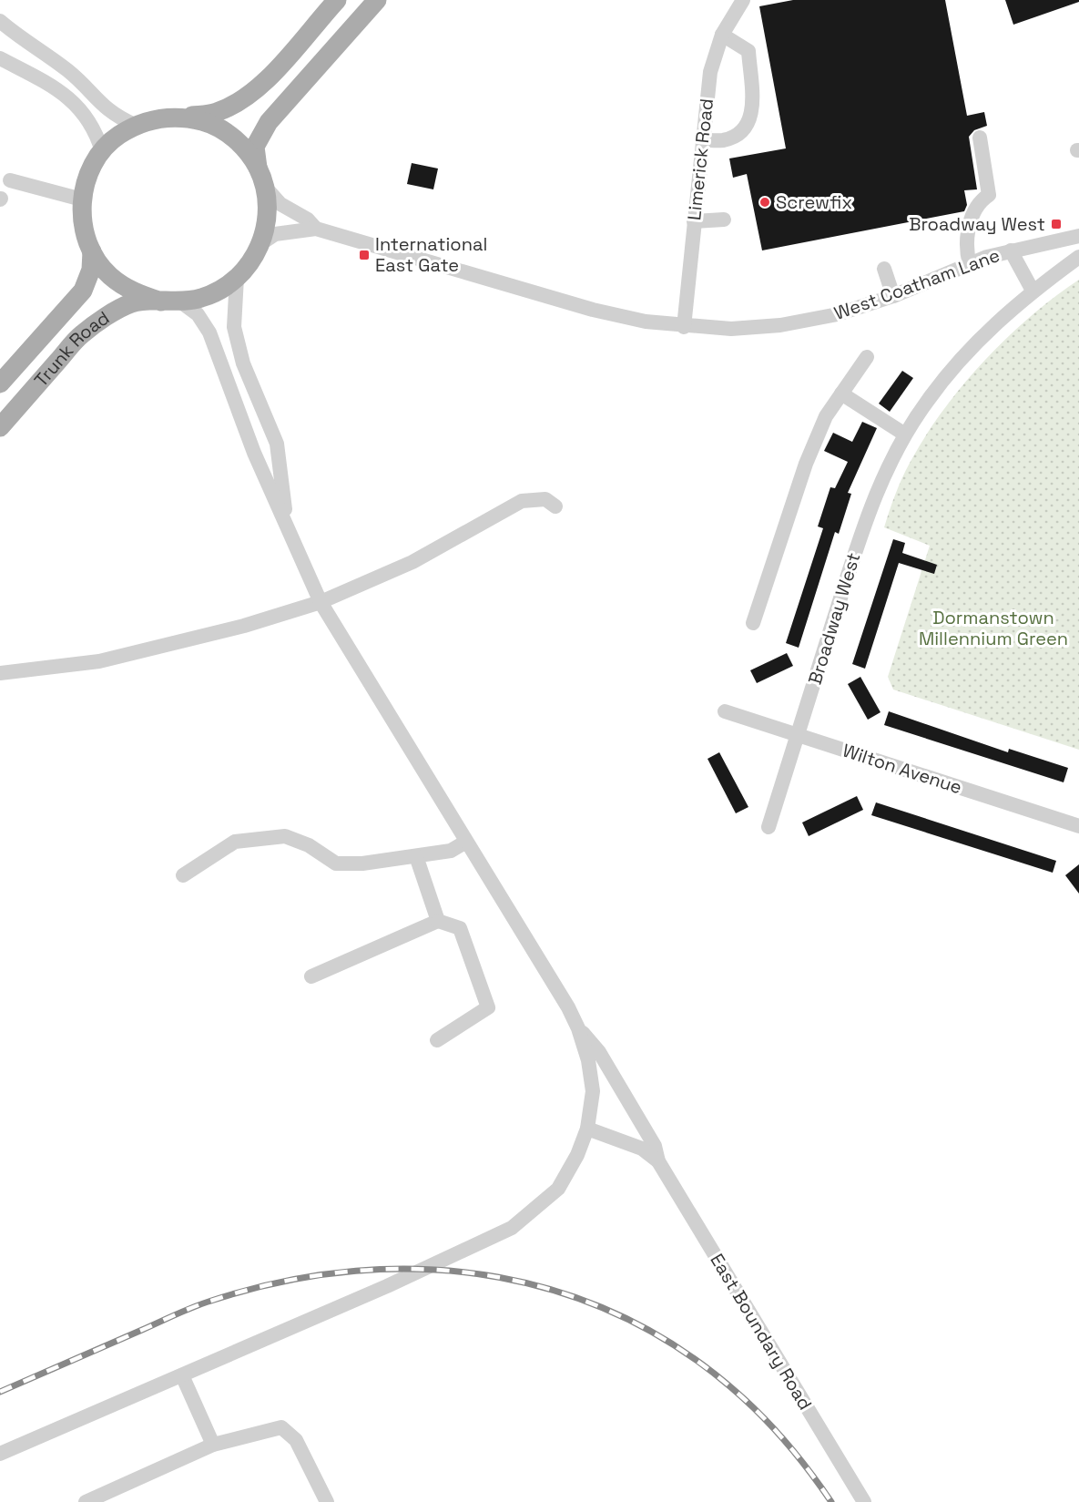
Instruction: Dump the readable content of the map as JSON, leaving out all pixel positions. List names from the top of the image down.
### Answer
{
  "streets": {
    "main road": ["Trunk Road"],
    "street": [
      "Limerick Road",
      "West Coatham Lane",
      "Broadway West",
      "Wilton Avenue",
      "East Boundary Road"
    ]
  },
  "crossings": [
    ["Limerick Road", "West Coatham Lane"],
    ["West Coatham Lane", "Trunk Road"],
    ["Broadway West", "Wilton Avenue"]
  ],
  "parks": ["Dormanstown Millennium Green"],
  "places": {
    "other": ["Screwfix"],
    "transit": ["Broadway West", "International East Gate"]
  }
}
